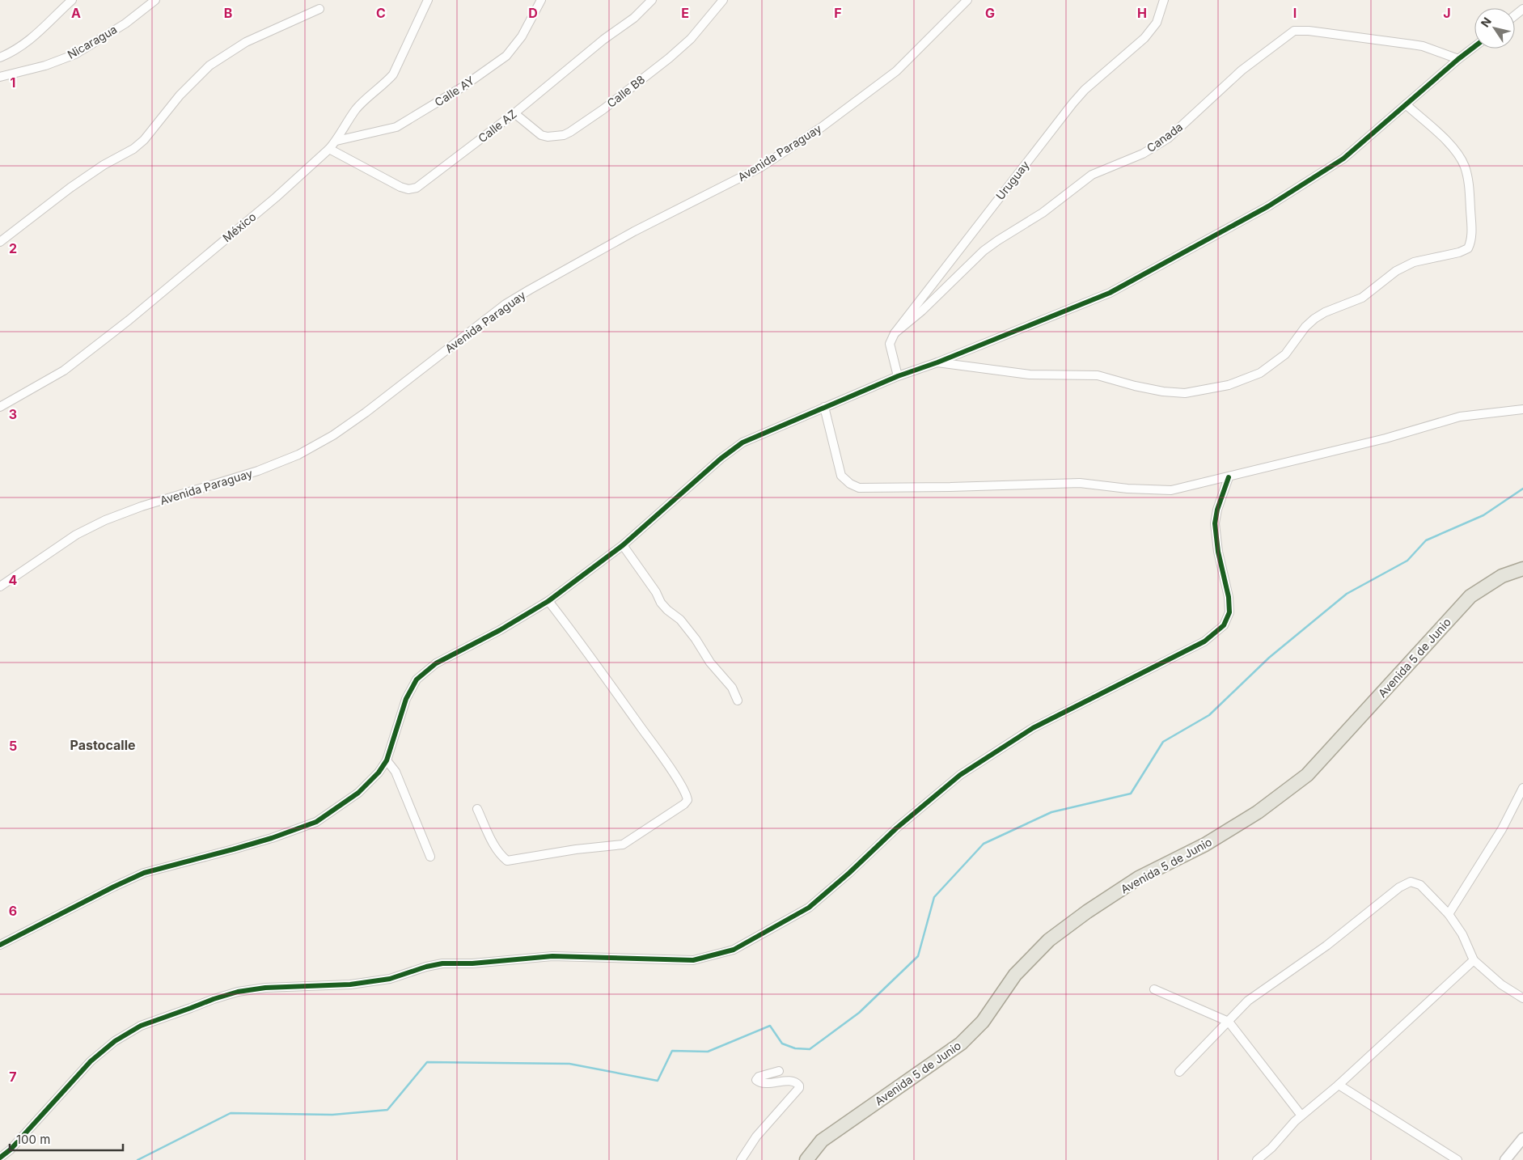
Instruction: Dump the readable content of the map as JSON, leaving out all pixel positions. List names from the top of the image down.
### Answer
{
  "streets": {
    "main road": ["Avenida 5 de Junio"],
    "street": [
      "Nicaragua",
      "Calle AY",
      "Calle B8",
      "Calle AZ",
      "Canada",
      "Avenida Paraguay",
      "Uruguay",
      "México"
    ]
  },
  "crossings": [
    ["Calle AY", "México"],
    ["Calle B8", "Calle AZ"],
    ["Calle AZ", "México"],
    ["Canada", "Uruguay"]
  ],
  "districts": ["Pastocalle"],
  "scale_bar": "100 m",
  "north": "top left",
  "grid": {
    "columns": [
      "A",
      "B",
      "C",
      "D",
      "E",
      "F",
      "G",
      "H",
      "I",
      "J"
    ],
    "rows": [
      "1",
      "2",
      "3",
      "4",
      "5",
      "6",
      "7"
    ]
  }
}
